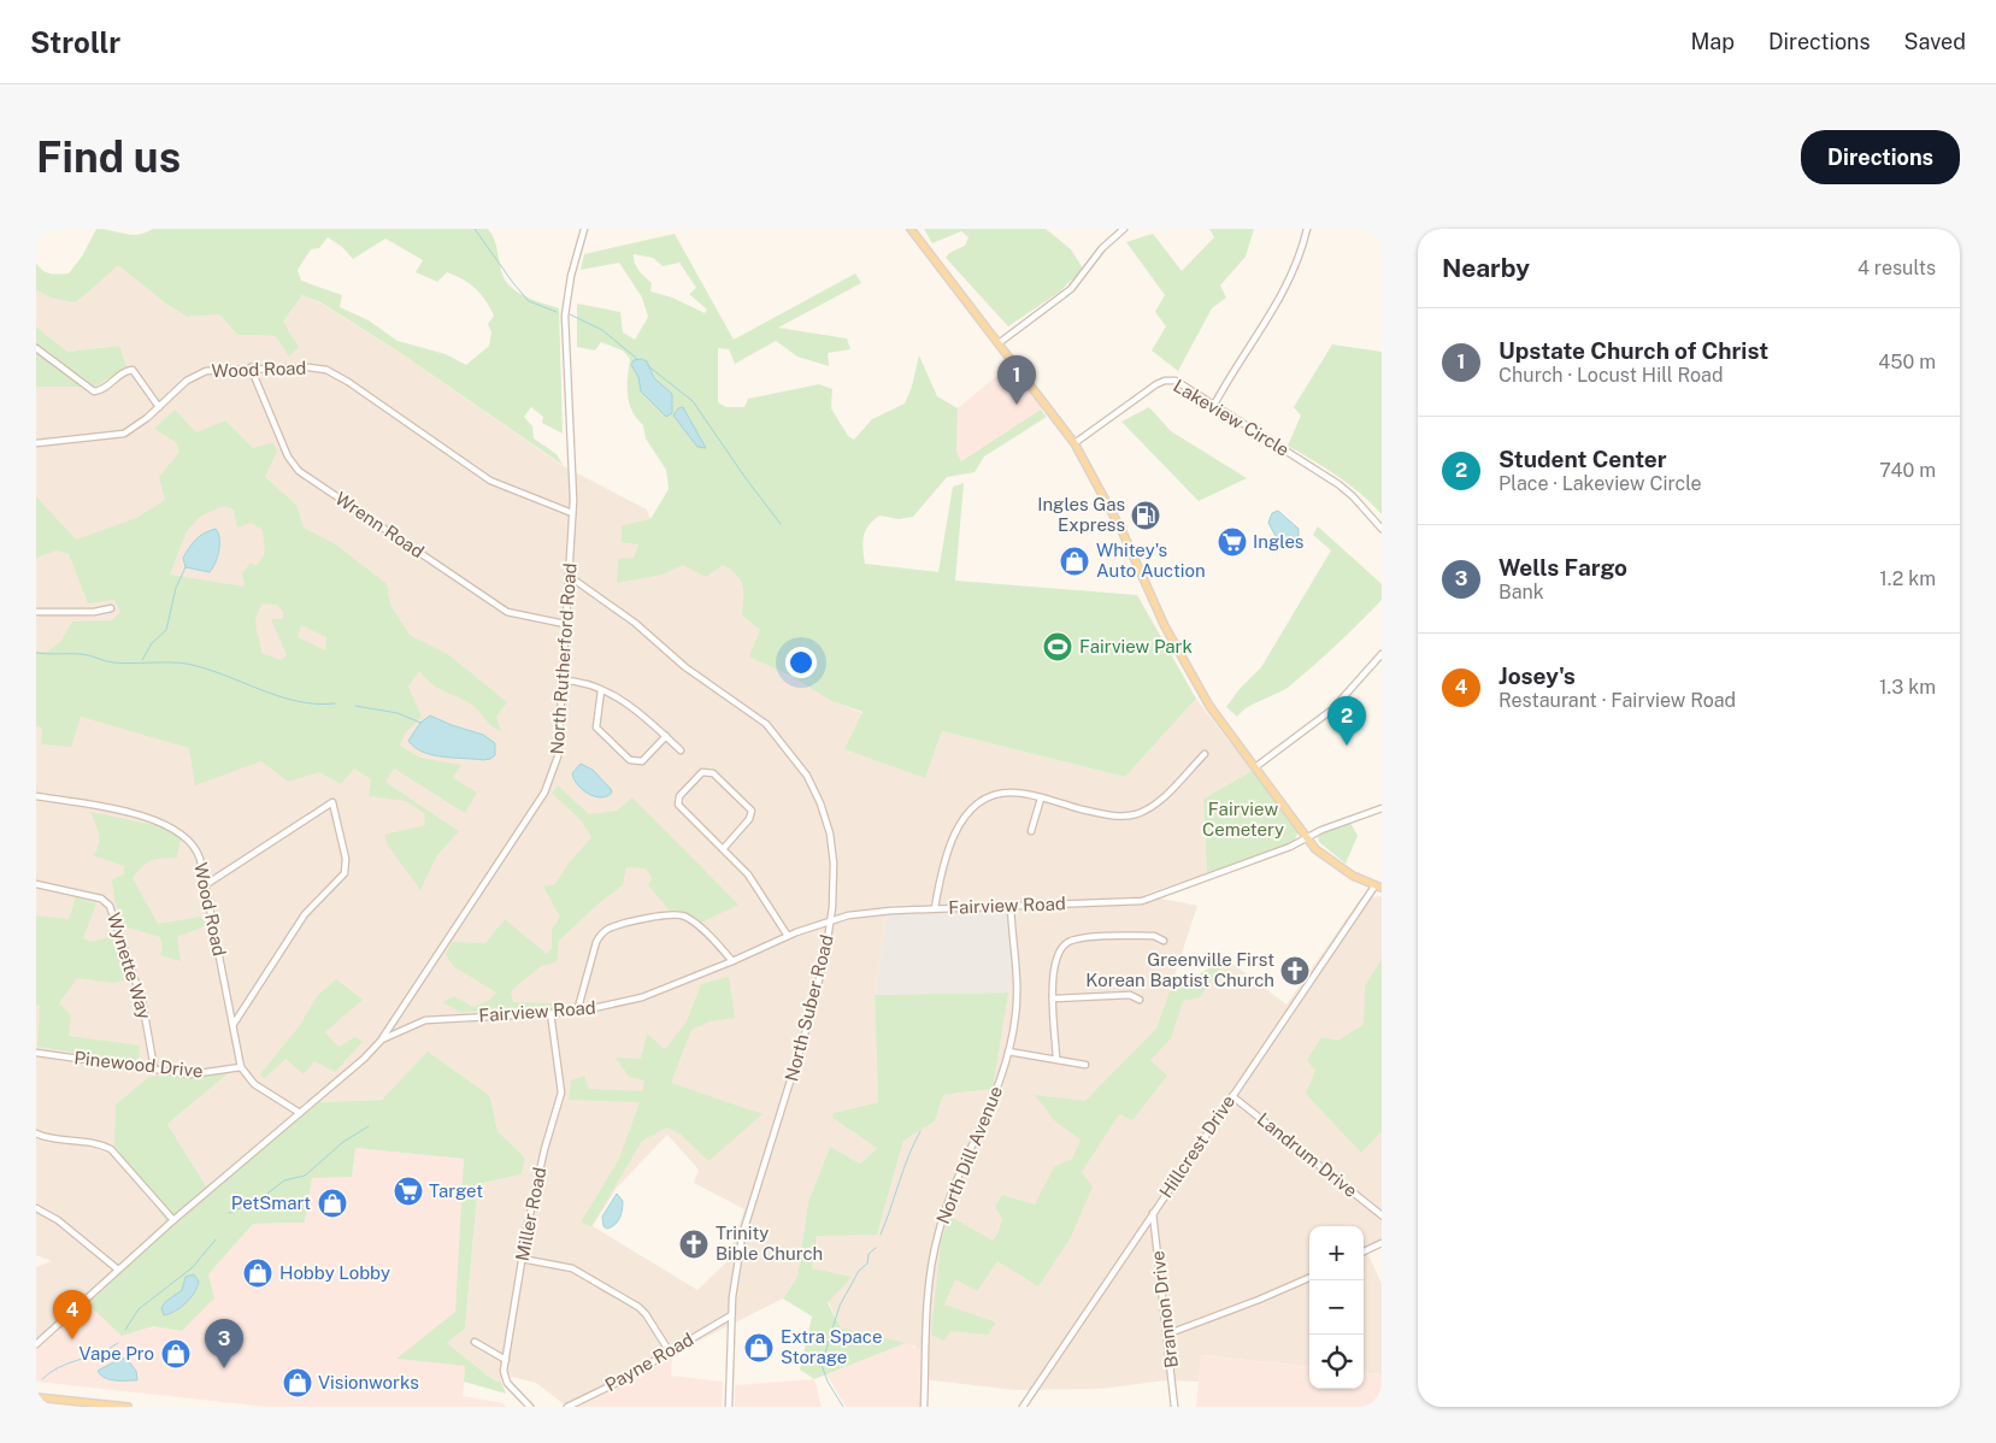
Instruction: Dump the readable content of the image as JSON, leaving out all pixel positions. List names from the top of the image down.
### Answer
{
  "streets": {
    "street": [
      "Wood Road",
      "Lakeview Circle",
      "Wrenn Road",
      "North Rutherford Road",
      "Fairview Road",
      "Wynette Way",
      "North Suber Road",
      "Pinewood Drive",
      "Hillcrest Drive",
      "North Dill Avenue",
      "Landrum Drive",
      "Miller Road",
      "Brannon Drive",
      "Payne Road"
    ]
  },
  "crossings": [
    ["Wood Road", "Wrenn Road"],
    ["Wood Road", "North Rutherford Road"],
    ["Wood Road", "Pinewood Drive"],
    ["Wrenn Road", "North Rutherford Road"],
    ["North Rutherford Road", "Fairview Road"],
    ["North Rutherford Road", "North Suber Road"],
    ["Fairview Road", "North Suber Road"],
    ["Fairview Road", "North Dill Avenue"],
    ["Fairview Road", "Miller Road"],
    ["Wynette Way", "Pinewood Drive"],
    ["North Suber Road", "Payne Road"],
    ["Hillcrest Drive", "Landrum Drive"],
    ["Hillcrest Drive", "Brannon Drive"]
  ],
  "parks": ["Fairview Cemetery"],
  "places": {
    "fuel station": ["Ingles Gas Express"],
    "supermarket": ["Ingles", "Target"],
    "shop": [
      "Whitey's Auto Auction",
      "PetSmart",
      "Hobby Lobby",
      "Extra Space Storage",
      "Vape Pro",
      "Visionworks"
    ],
    "sports": ["Fairview Park"],
    "church": ["Greenville First Korean Baptist Church", "Trinity Bible Church"]
  },
  "page": {
    "header": "Strollr",
    "nav": ["Map", "Directions", "Saved"],
    "buttons": "Directions",
    "title": "Find us",
    "heading": ["Nearby", "4 results"],
    "list": [
      {
        "mark": "1",
        "name": "Upstate Church of Christ",
        "note": "Church · Locust Hill Road",
        "value": "450 m"
      },
      {
        "mark": "2",
        "name": "Student Center",
        "note": "Place · Lakeview Circle",
        "value": "740 m"
      },
      {
        "mark": "3",
        "name": "Wells Fargo",
        "note": "Bank",
        "value": "1.2 km"
      },
      {
        "mark": "4",
        "name": "Josey's",
        "note": "Restaurant · Fairview Road",
        "value": "1.3 km"
      }
    ],
    "pins": [
      "1",
      "2",
      "4",
      "3"
    ],
    "map_buttons": ["+", "−"]
  }
}
